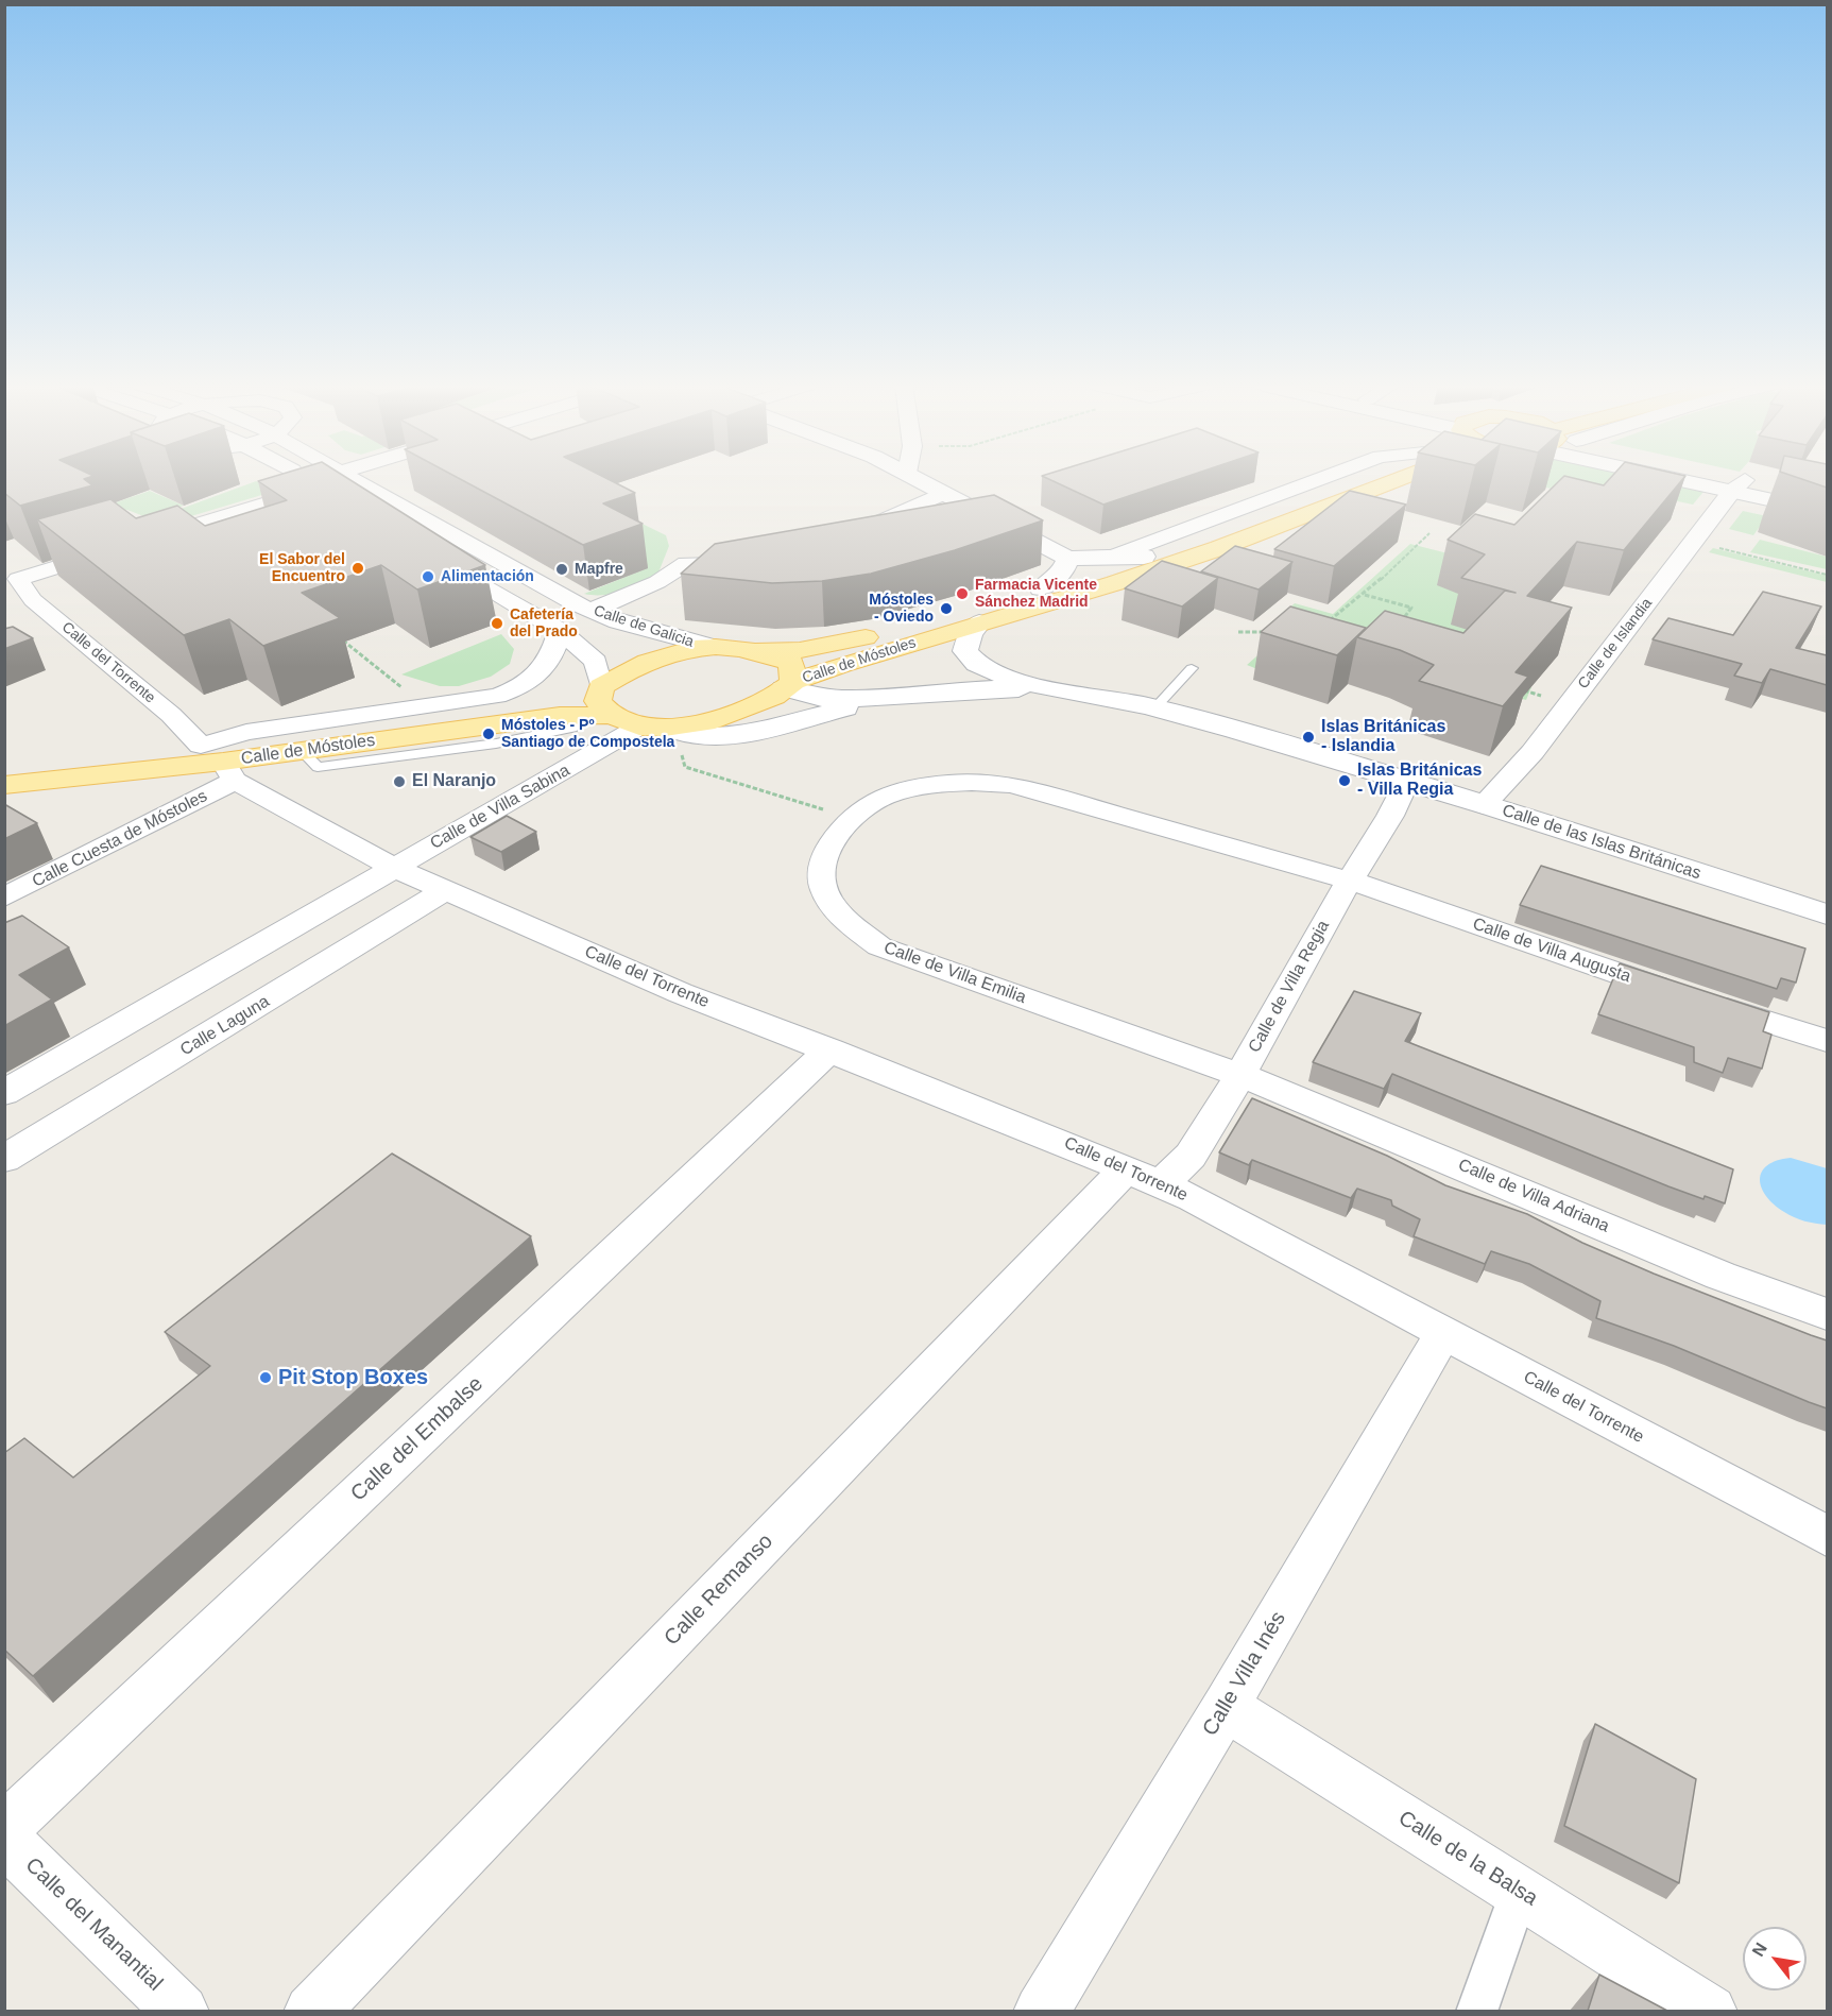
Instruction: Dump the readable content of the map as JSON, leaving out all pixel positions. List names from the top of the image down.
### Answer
{
  "streets": {
    "main road": ["Calle de Móstoles"],
    "street": [
      "Calle de Galicia",
      "Calle de Islandia",
      "Calle del Torrente",
      "Calle de Villa Sabina",
      "Calle Cuesta de Móstoles",
      "Calle de las Islas Británicas",
      "Calle de Villa Augusta",
      "Calle de Villa Emilia",
      "Calle de Villa Regia",
      "Calle Laguna",
      "Calle de Villa Adriana",
      "Calle del Embalse",
      "Calle Remanso",
      "Calle Villa Inés",
      "Calle de la Balsa",
      "Calle del Manantial"
    ]
  },
  "crossings": [
    ["Calle de Islandia", "Calle de las Islas Británicas"],
    ["Calle de Móstoles", "Calle del Torrente"],
    ["Calle de Móstoles", "Calle de Villa Sabina"],
    ["Calle de Móstoles", "Calle Cuesta de Móstoles"],
    ["Calle de Móstoles", "Calle de las Islas Británicas"],
    ["Calle del Torrente", "Calle de Villa Sabina"],
    ["Calle del Torrente", "Calle Cuesta de Móstoles"],
    ["Calle del Torrente", "Calle de Villa Regia"],
    ["Calle del Torrente", "Calle Laguna"],
    ["Calle del Torrente", "Calle del Embalse"],
    ["Calle del Torrente", "Calle Remanso"],
    ["Calle del Torrente", "Calle Villa Inés"],
    ["Calle de Villa Sabina", "Calle de las Islas Británicas"],
    ["Calle de las Islas Británicas", "Calle de Villa Regia"],
    ["Calle de Villa Augusta", "Calle de Villa Emilia"],
    ["Calle de Villa Augusta", "Calle de Villa Regia"],
    ["Calle de Villa Emilia", "Calle de Villa Regia"],
    ["Calle de Villa Emilia", "Calle de Villa Adriana"],
    ["Calle de Villa Regia", "Calle de Villa Adriana"],
    ["Calle de Villa Regia", "Calle Remanso"],
    ["Calle Villa Inés", "Calle de la Balsa"]
  ],
  "places": [
    "El Sabor del Encuentro",
    "Mapfre",
    "Alimentación",
    "Farmacia Vicente Sánchez Madrid",
    "Móstoles - Oviedo",
    "Cafetería del Prado",
    "Móstoles - Pº Santiago de Compostela",
    "Islas Británicas - Islandia",
    "Islas Británicas - Villa Regia",
    "El Naranjo",
    "Pit Stop Boxes"
  ],
  "north": "top left"
}
